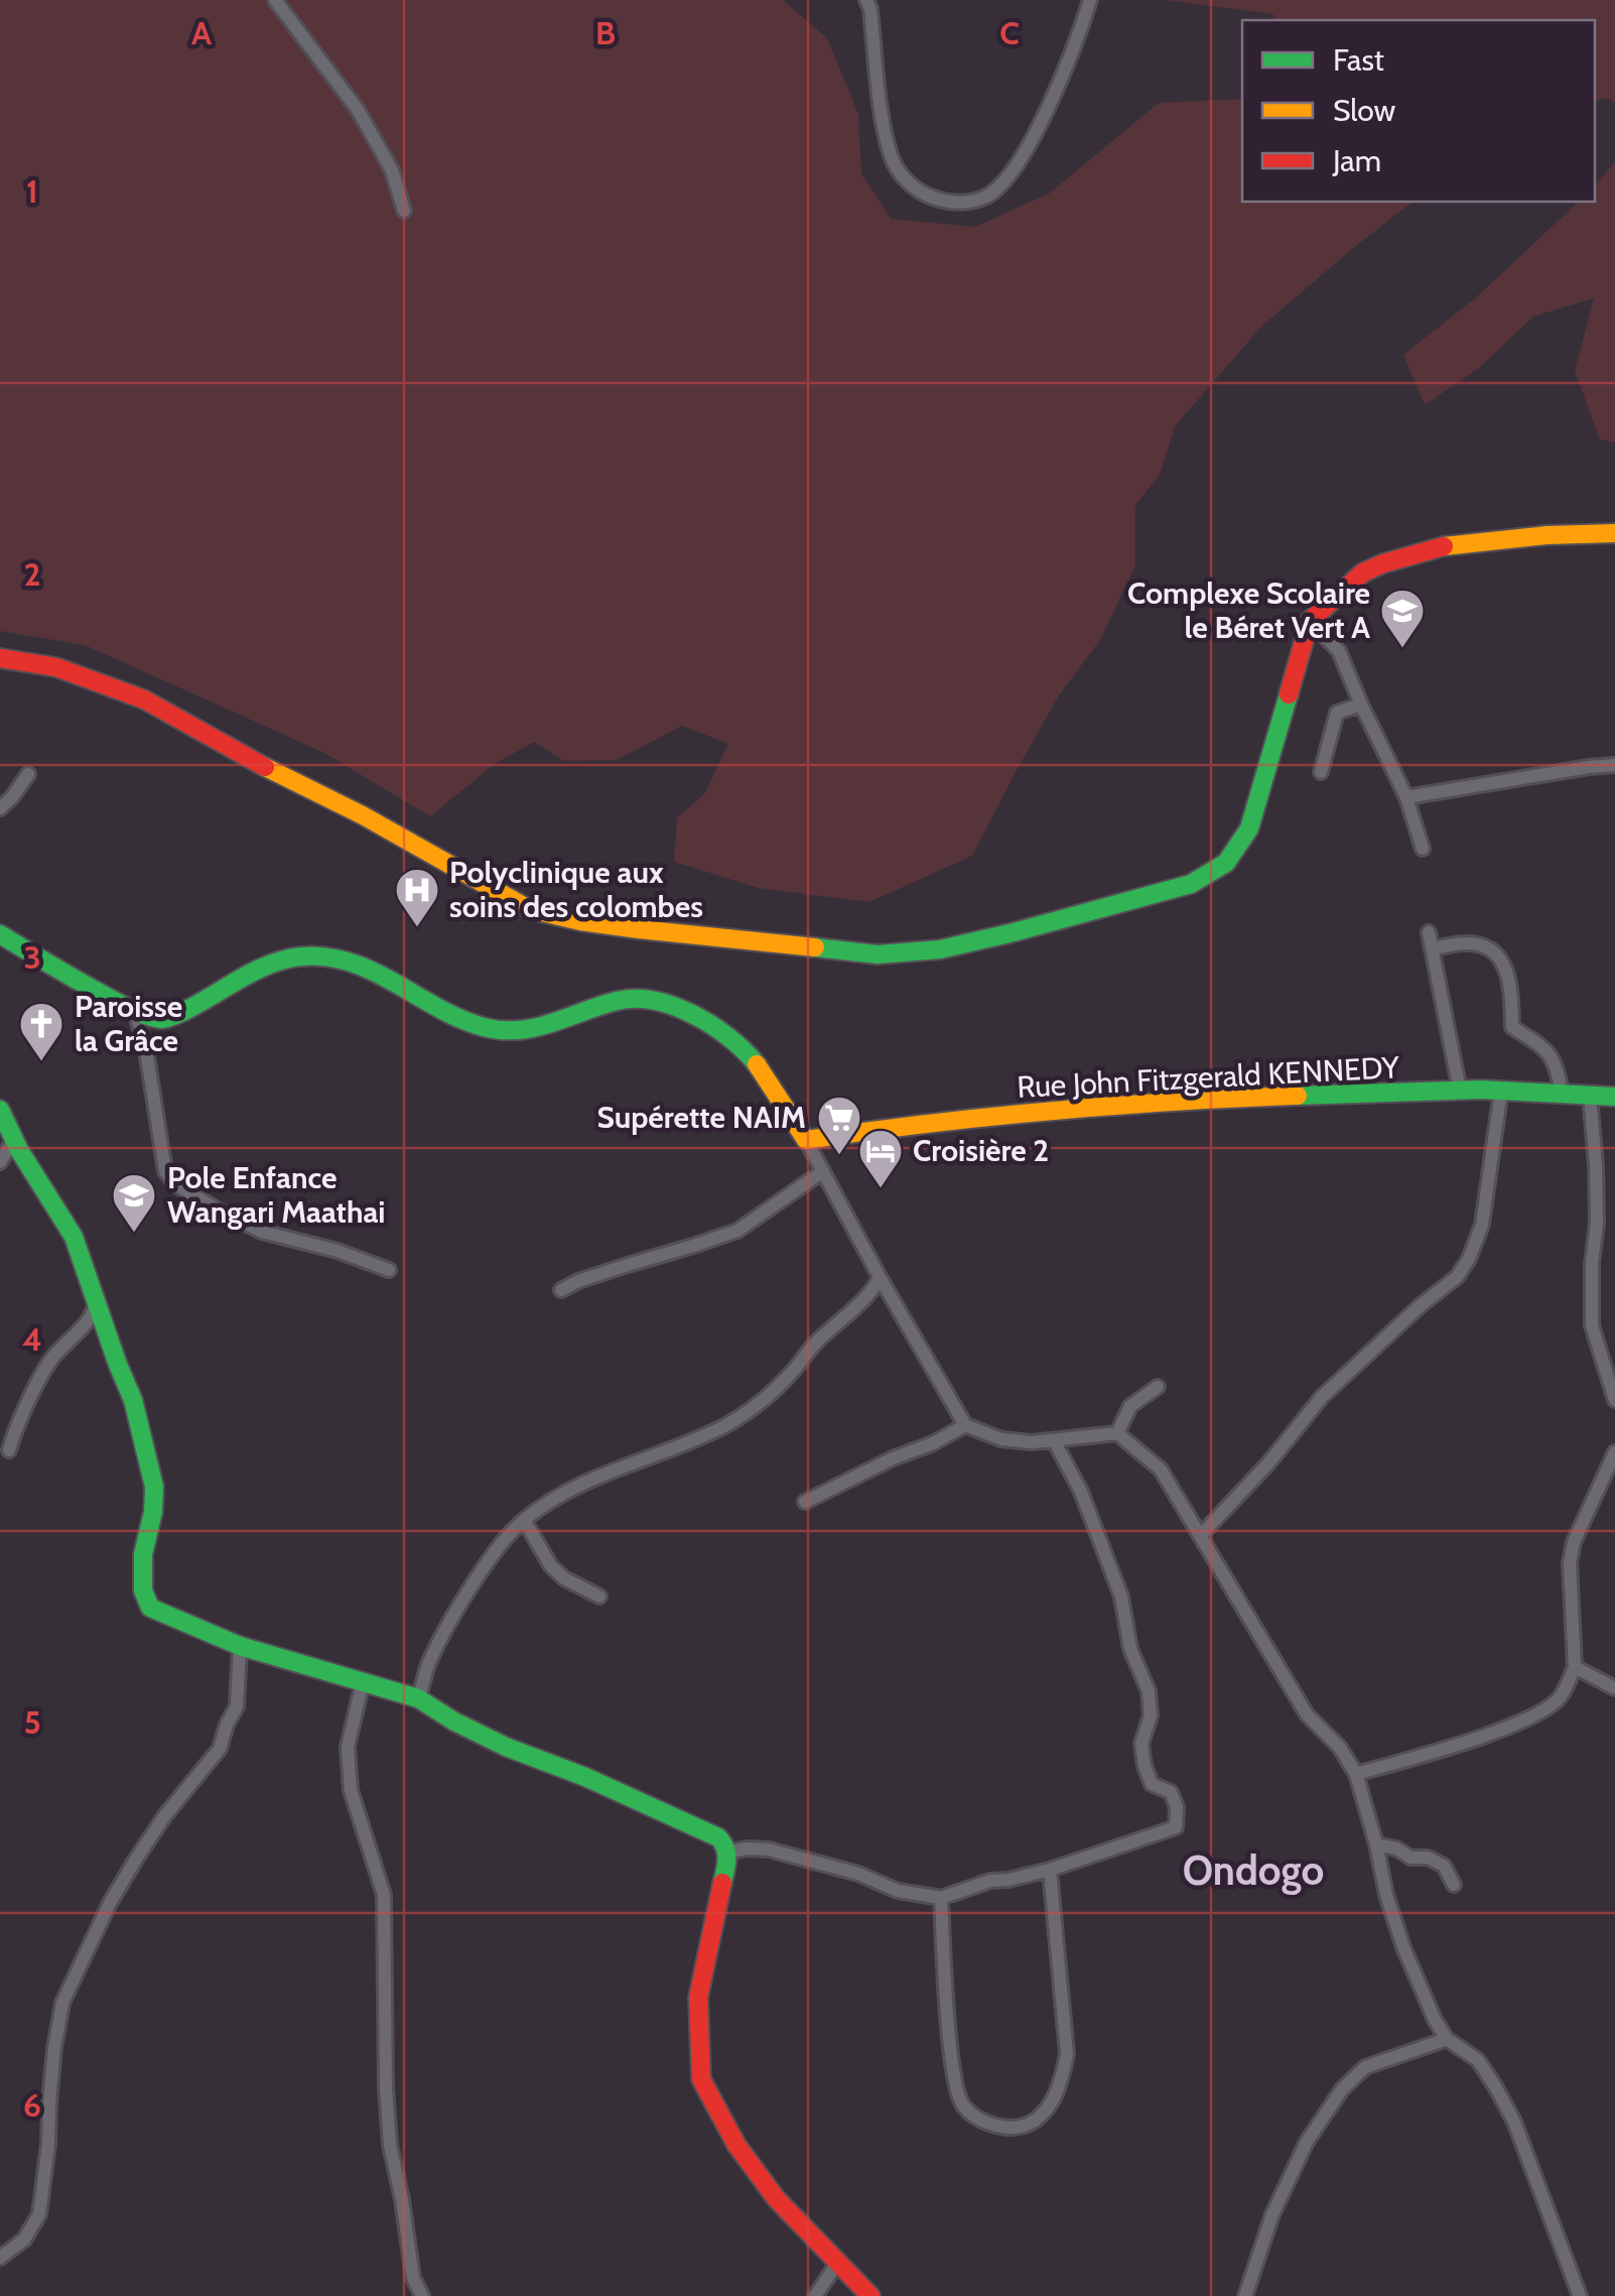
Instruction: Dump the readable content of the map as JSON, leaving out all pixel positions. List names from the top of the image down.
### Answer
{
  "streets": {
    "street": ["Rue John Fitzgerald KENNEDY"]
  },
  "districts": ["Ondogo"],
  "places": {
    "school or university": ["Complexe Scolaire le Béret Vert A", "Pole Enfance Wangari Maathai"],
    "hospital": ["Polyclinique aux soins des colombes"],
    "church": ["Paroisse la Grâce"],
    "supermarket": ["Supérette NAIM"],
    "hotel": ["Croisière 2"]
  },
  "legend": ["Fast", "Slow", "Jam"],
  "grid": {
    "columns": ["A", "B", "C"],
    "rows": [
      "1",
      "2",
      "3",
      "4",
      "5",
      "6"
    ]
  }
}
